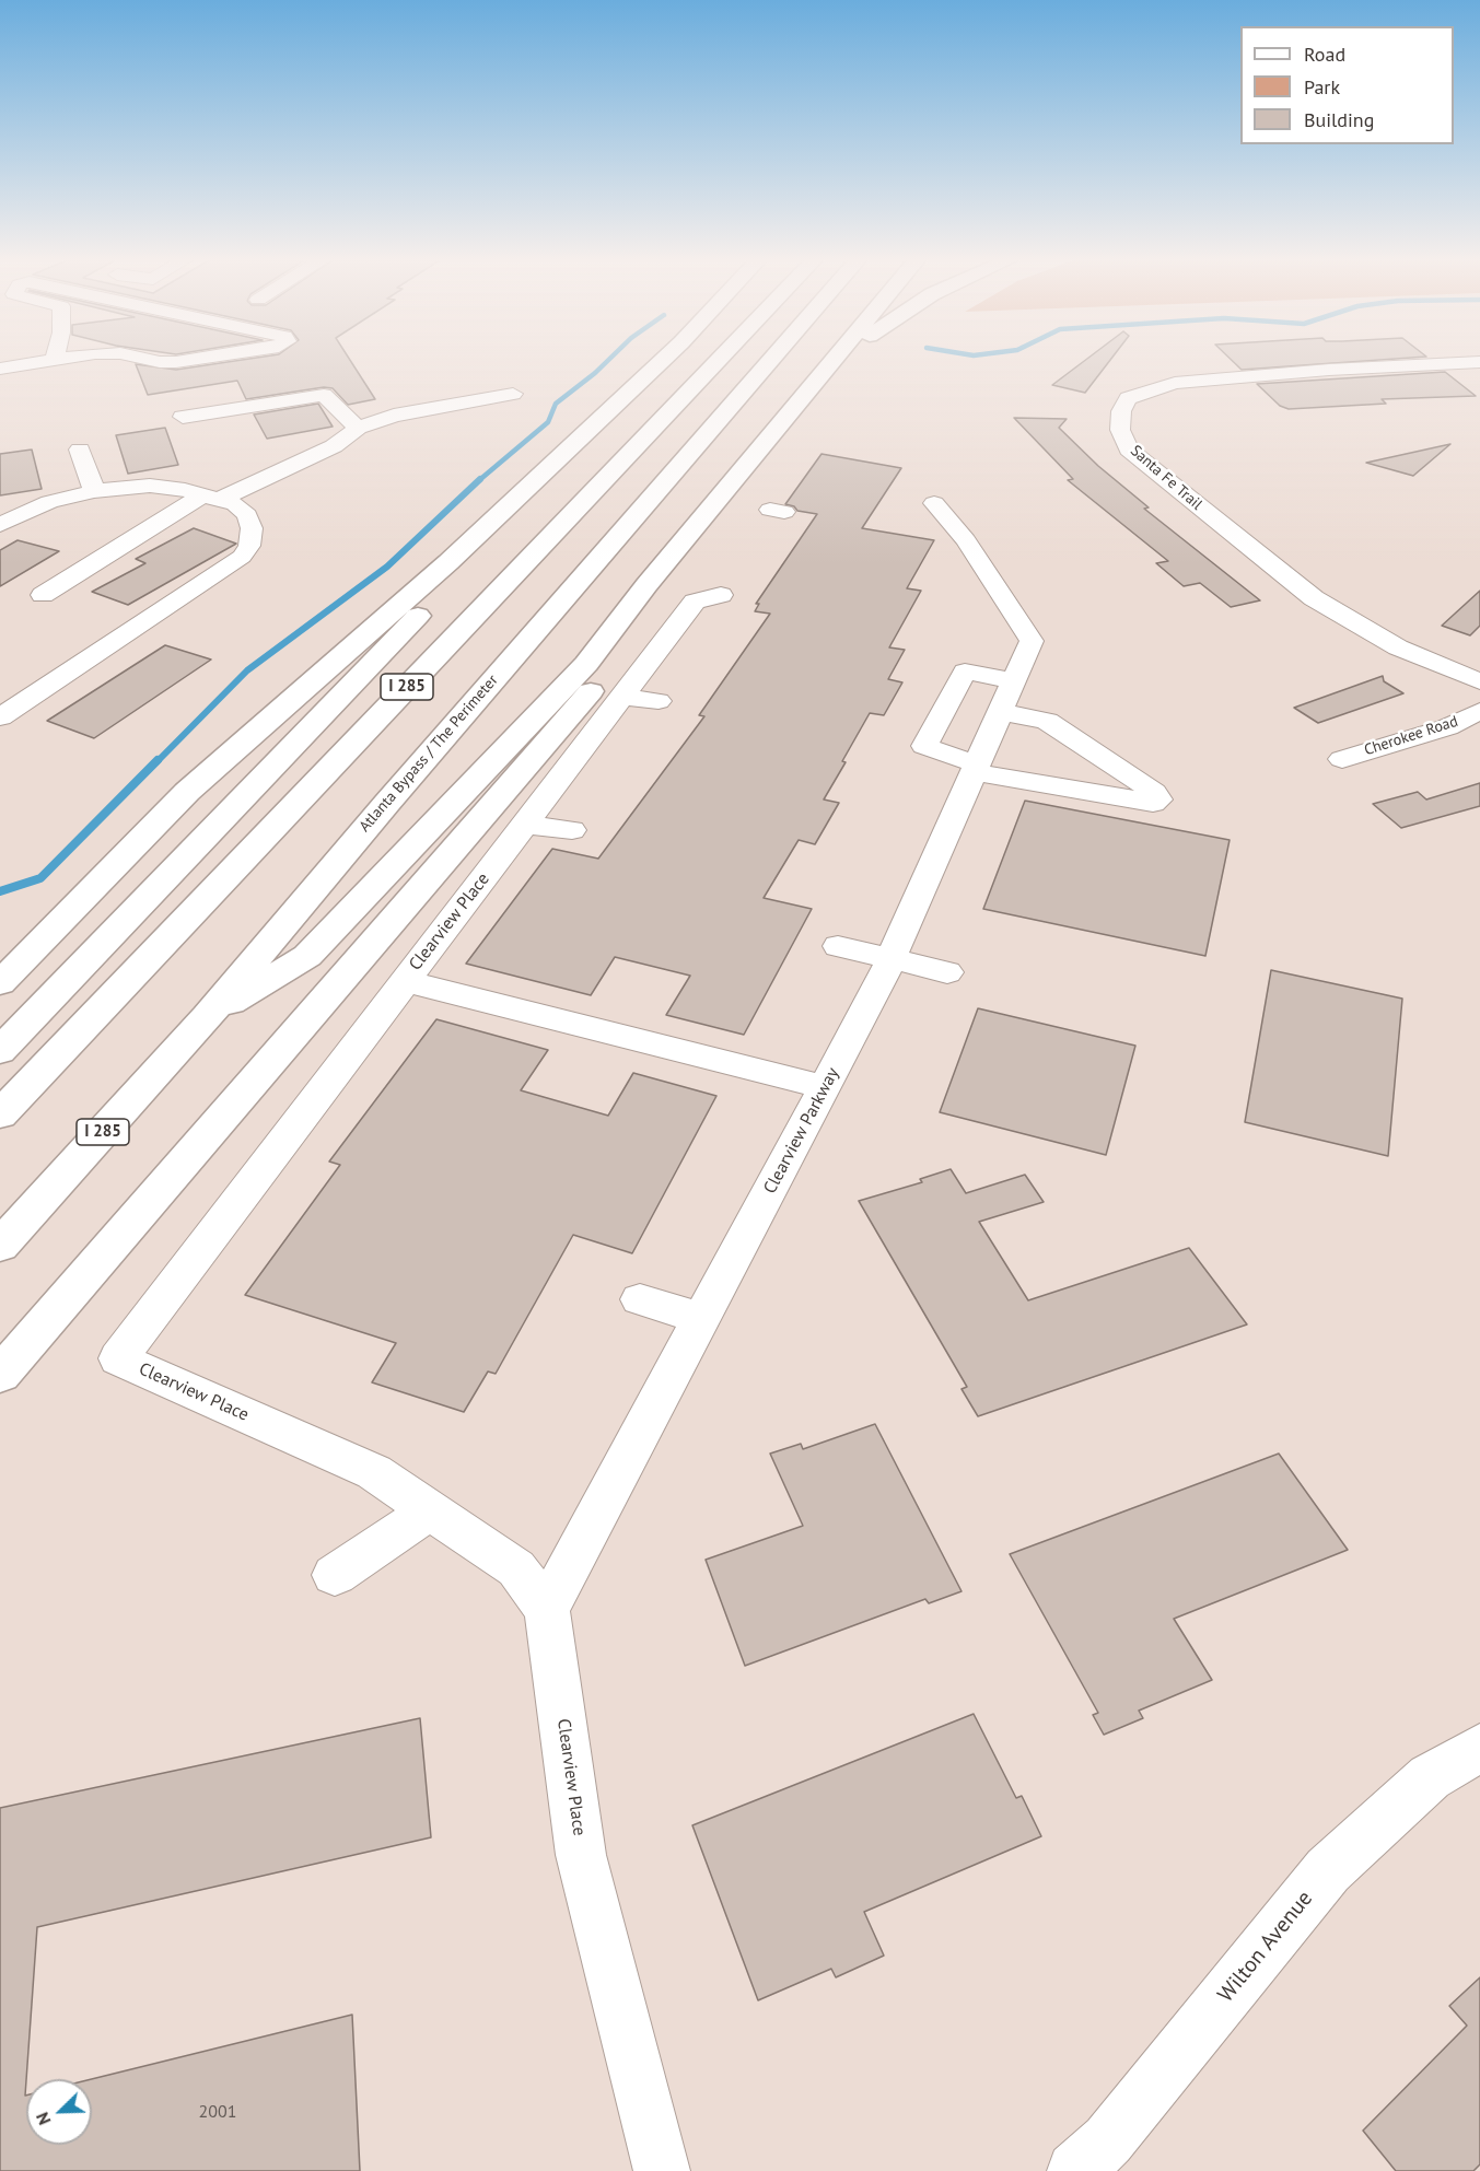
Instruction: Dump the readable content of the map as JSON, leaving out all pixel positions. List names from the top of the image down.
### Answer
{
  "streets": {
    "highway": ["I 285", "Atlanta Bypass / The Perimeter"],
    "street": [
      "Santa Fe Trail",
      "Cherokee Road",
      "Clearview Place",
      "Clearview Parkway",
      "Wilton Avenue"
    ]
  },
  "crossings": [
    ["Clearview Place", "Clearview Parkway"]
  ],
  "house_numbers": ["2001"],
  "legend": ["Road", "Park", "Building"],
  "north": "bottom left"
}
